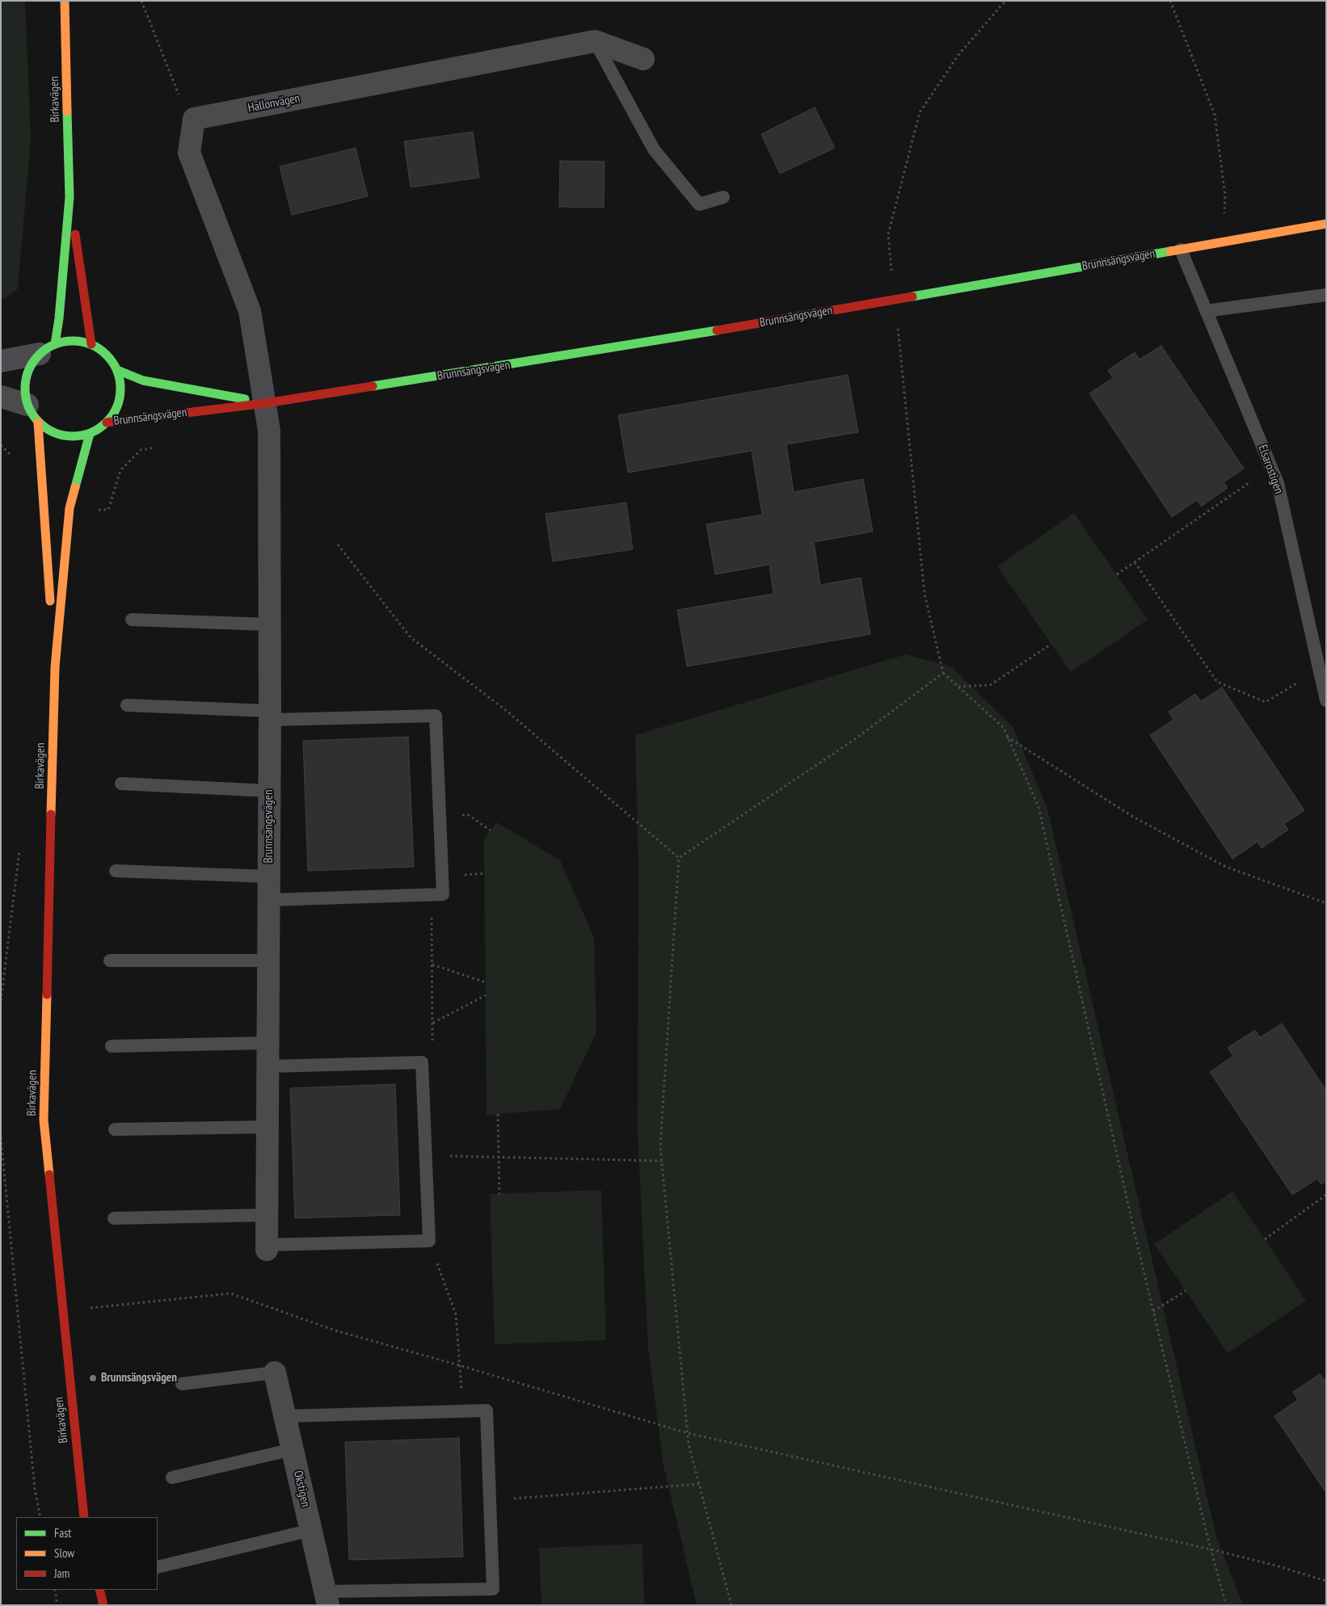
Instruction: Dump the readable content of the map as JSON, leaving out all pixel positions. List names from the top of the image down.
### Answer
{
  "streets": {
    "street": [
      "Birkavägen",
      "Hallonvägen",
      "Brunnsängsvägen",
      "Okstigen"
    ],
    "lane": ["Elsarostigen"]
  },
  "crossings": [
    ["Birkavägen", "Brunnsängsvägen"],
    ["Brunnsängsvägen", "Elsarostigen"]
  ],
  "places": ["Brunnsängsvägen"],
  "legend": ["Fast", "Slow", "Jam"]
}
